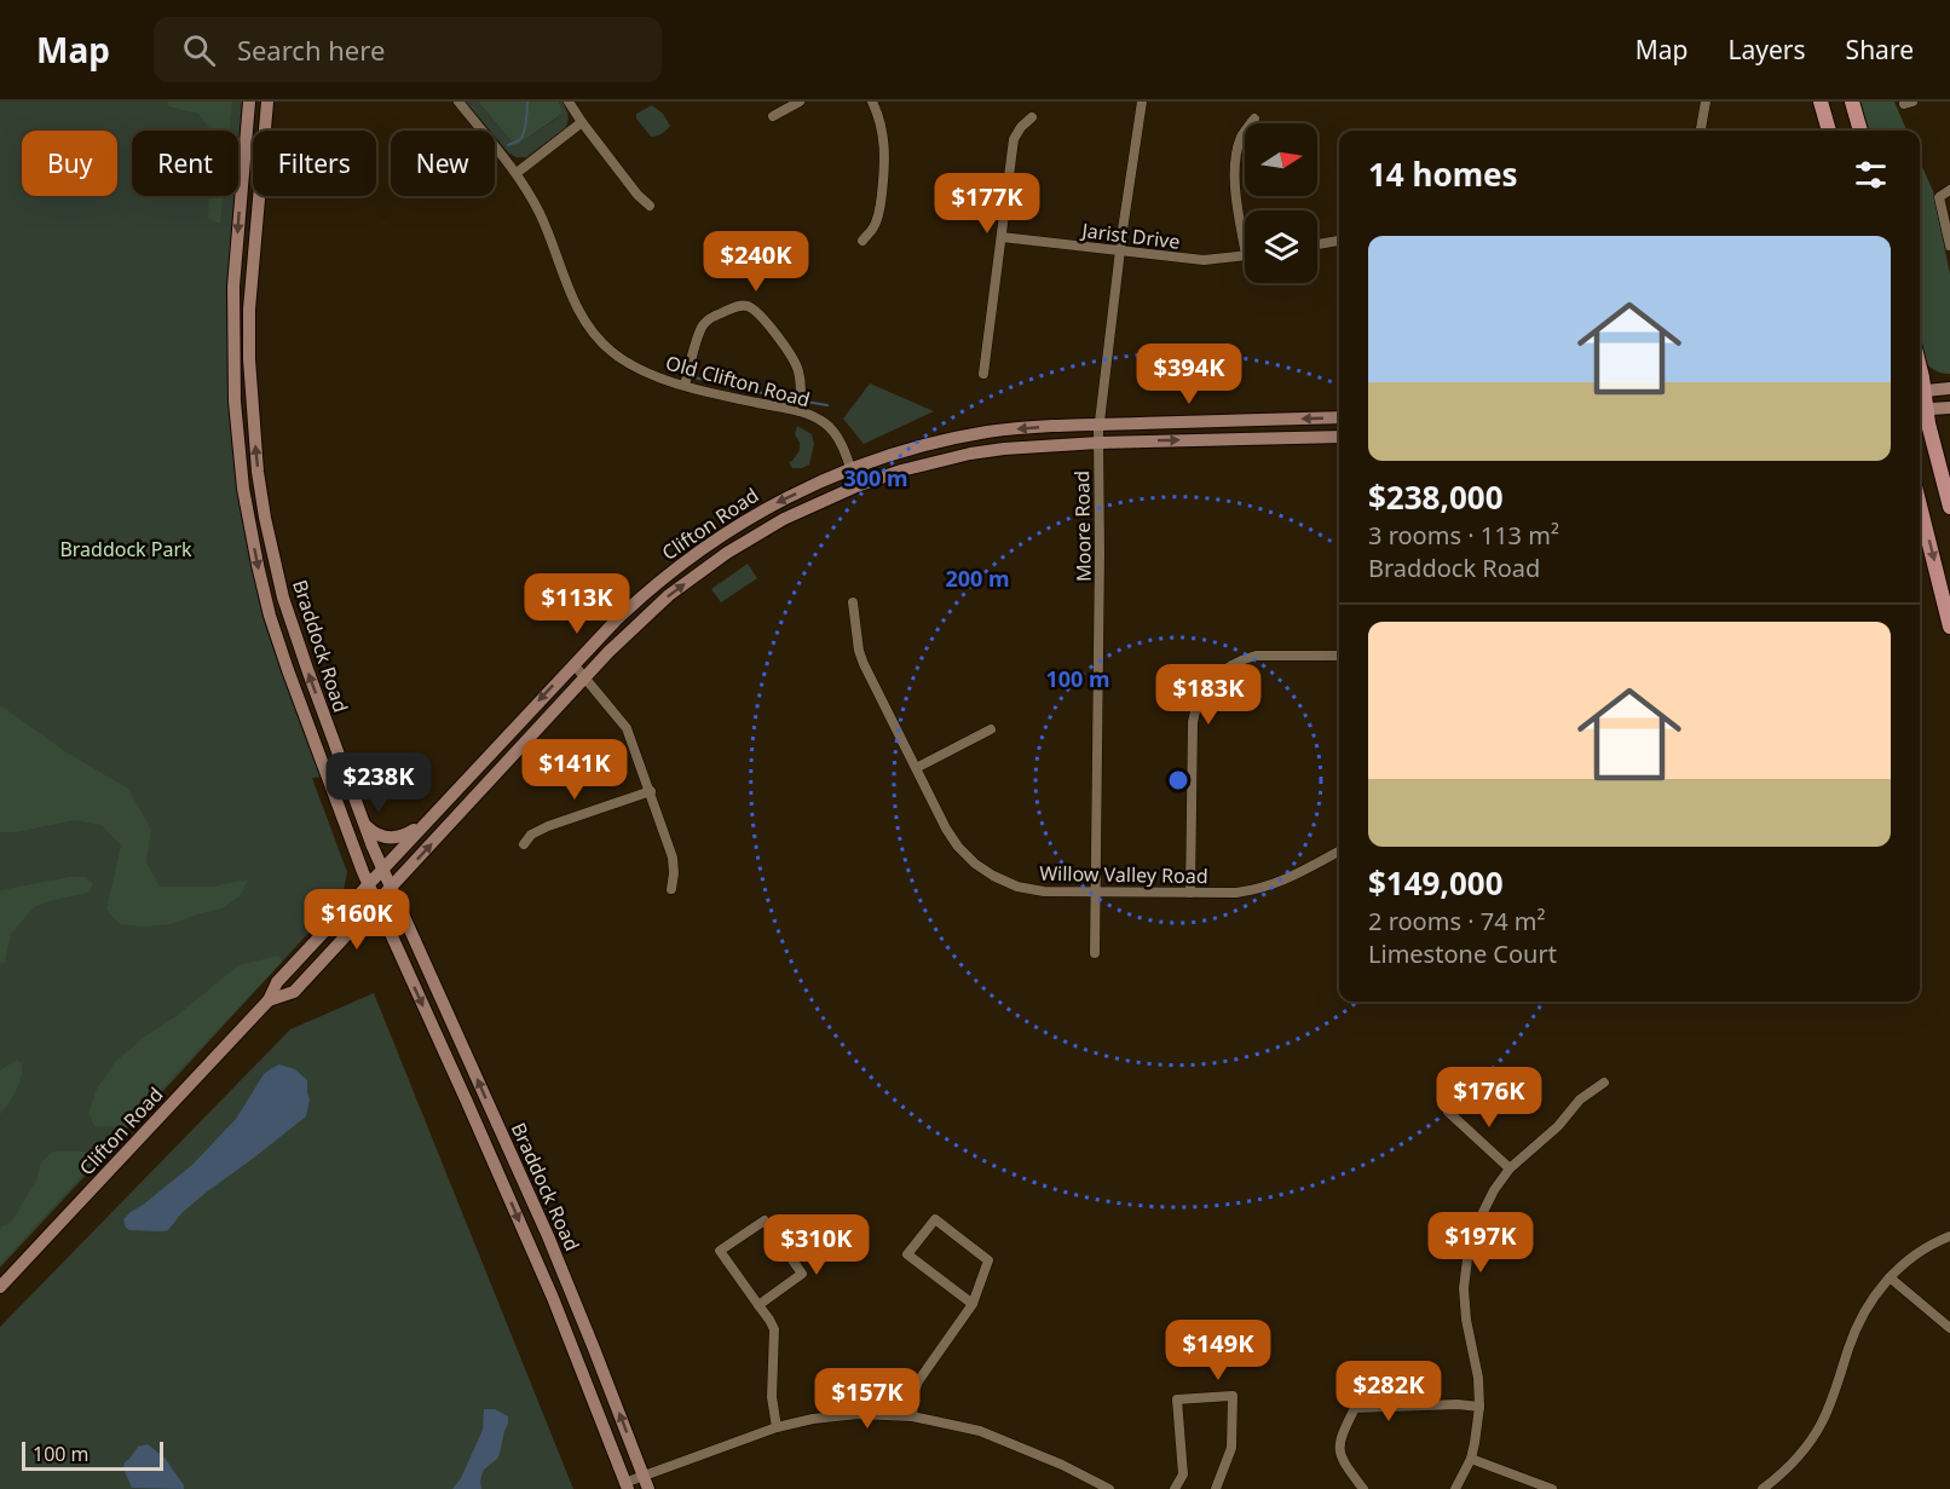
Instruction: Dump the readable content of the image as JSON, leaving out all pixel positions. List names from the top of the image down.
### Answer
{
  "streets": {
    "main road": ["Clifton Road", "Braddock Road"],
    "street": [
      "Jarist Drive",
      "Old Clifton Road",
      "Moore Road",
      "Willow Valley Road"
    ]
  },
  "crossings": [
    ["Jarist Drive", "Moore Road"],
    ["Old Clifton Road", "Clifton Road"],
    ["Clifton Road", "Moore Road"],
    ["Clifton Road", "Braddock Road"],
    ["Moore Road", "Willow Valley Road"]
  ],
  "parks": ["Braddock Park"],
  "scale_bar": "100 m",
  "north": "right",
  "page": {
    "header": "Map",
    "search": "Search here",
    "nav": ["Map", "Layers", "Share"],
    "chip": [
      "Buy",
      "Rent",
      "Filters",
      "New"
    ],
    "heading": "14 homes",
    "price": [
      "$177K",
      "$240K",
      "$394K",
      "$113K",
      "$183K",
      "$141K",
      "$238K",
      "$160K",
      "$176K",
      "$197K",
      "$310K",
      "$149K",
      "$282K",
      "$157K"
    ],
    "list": [
      {
        "name": "$238,000",
        "note": "3 rooms · 113 m² · Braddock Road"
      },
      {
        "name": "$149,000",
        "note": "2 rooms · 74 m² · Limestone Court"
      }
    ],
    "scale": "100 m"
  },
  "rings": ["300 m", "200 m", "100 m"]
}
